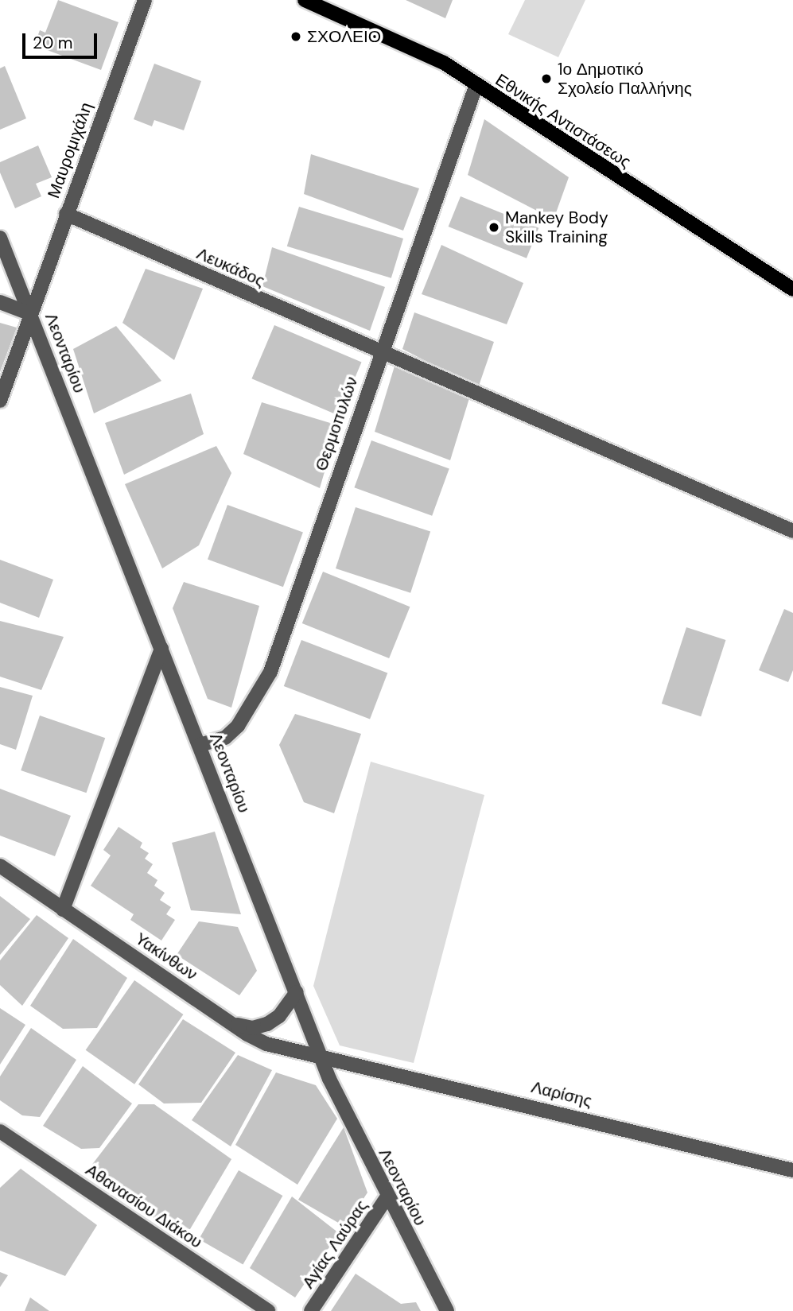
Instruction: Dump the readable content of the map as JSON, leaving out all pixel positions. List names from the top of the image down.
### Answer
{
  "streets": {
    "main road": ["Εθνικής Αντιστάσεως"],
    "street": [
      "Μαυρομιχάλη",
      "Λευκάδος",
      "Λεονταρίου",
      "Θερμοπυλών",
      "Υακίνθων",
      "Λαρίσης",
      "Αθανασίου Διάκου",
      "Αγίας Λαύρας"
    ]
  },
  "crossings": [
    ["Εθνικής Αντιστάσεως", "Θερμοπυλών"],
    ["Μαυρομιχάλη", "Λευκάδος"],
    ["Μαυρομιχάλη", "Λεονταρίου"],
    ["Λευκάδος", "Θερμοπυλών"],
    ["Λεονταρίου", "Θερμοπυλών"],
    ["Λεονταρίου", "Υακίνθων"],
    ["Λεονταρίου", "Λαρίσης"],
    ["Λεονταρίου", "Αγίας Λαύρας"],
    ["Υακίνθων", "Λαρίσης"]
  ],
  "places": ["ΣΧΟΛΕΙΟ", "1ο Δημοτικό Σχολείο Παλλήνης", "Mankey Body Skills Training"],
  "scale_bar": "20 m"
}
